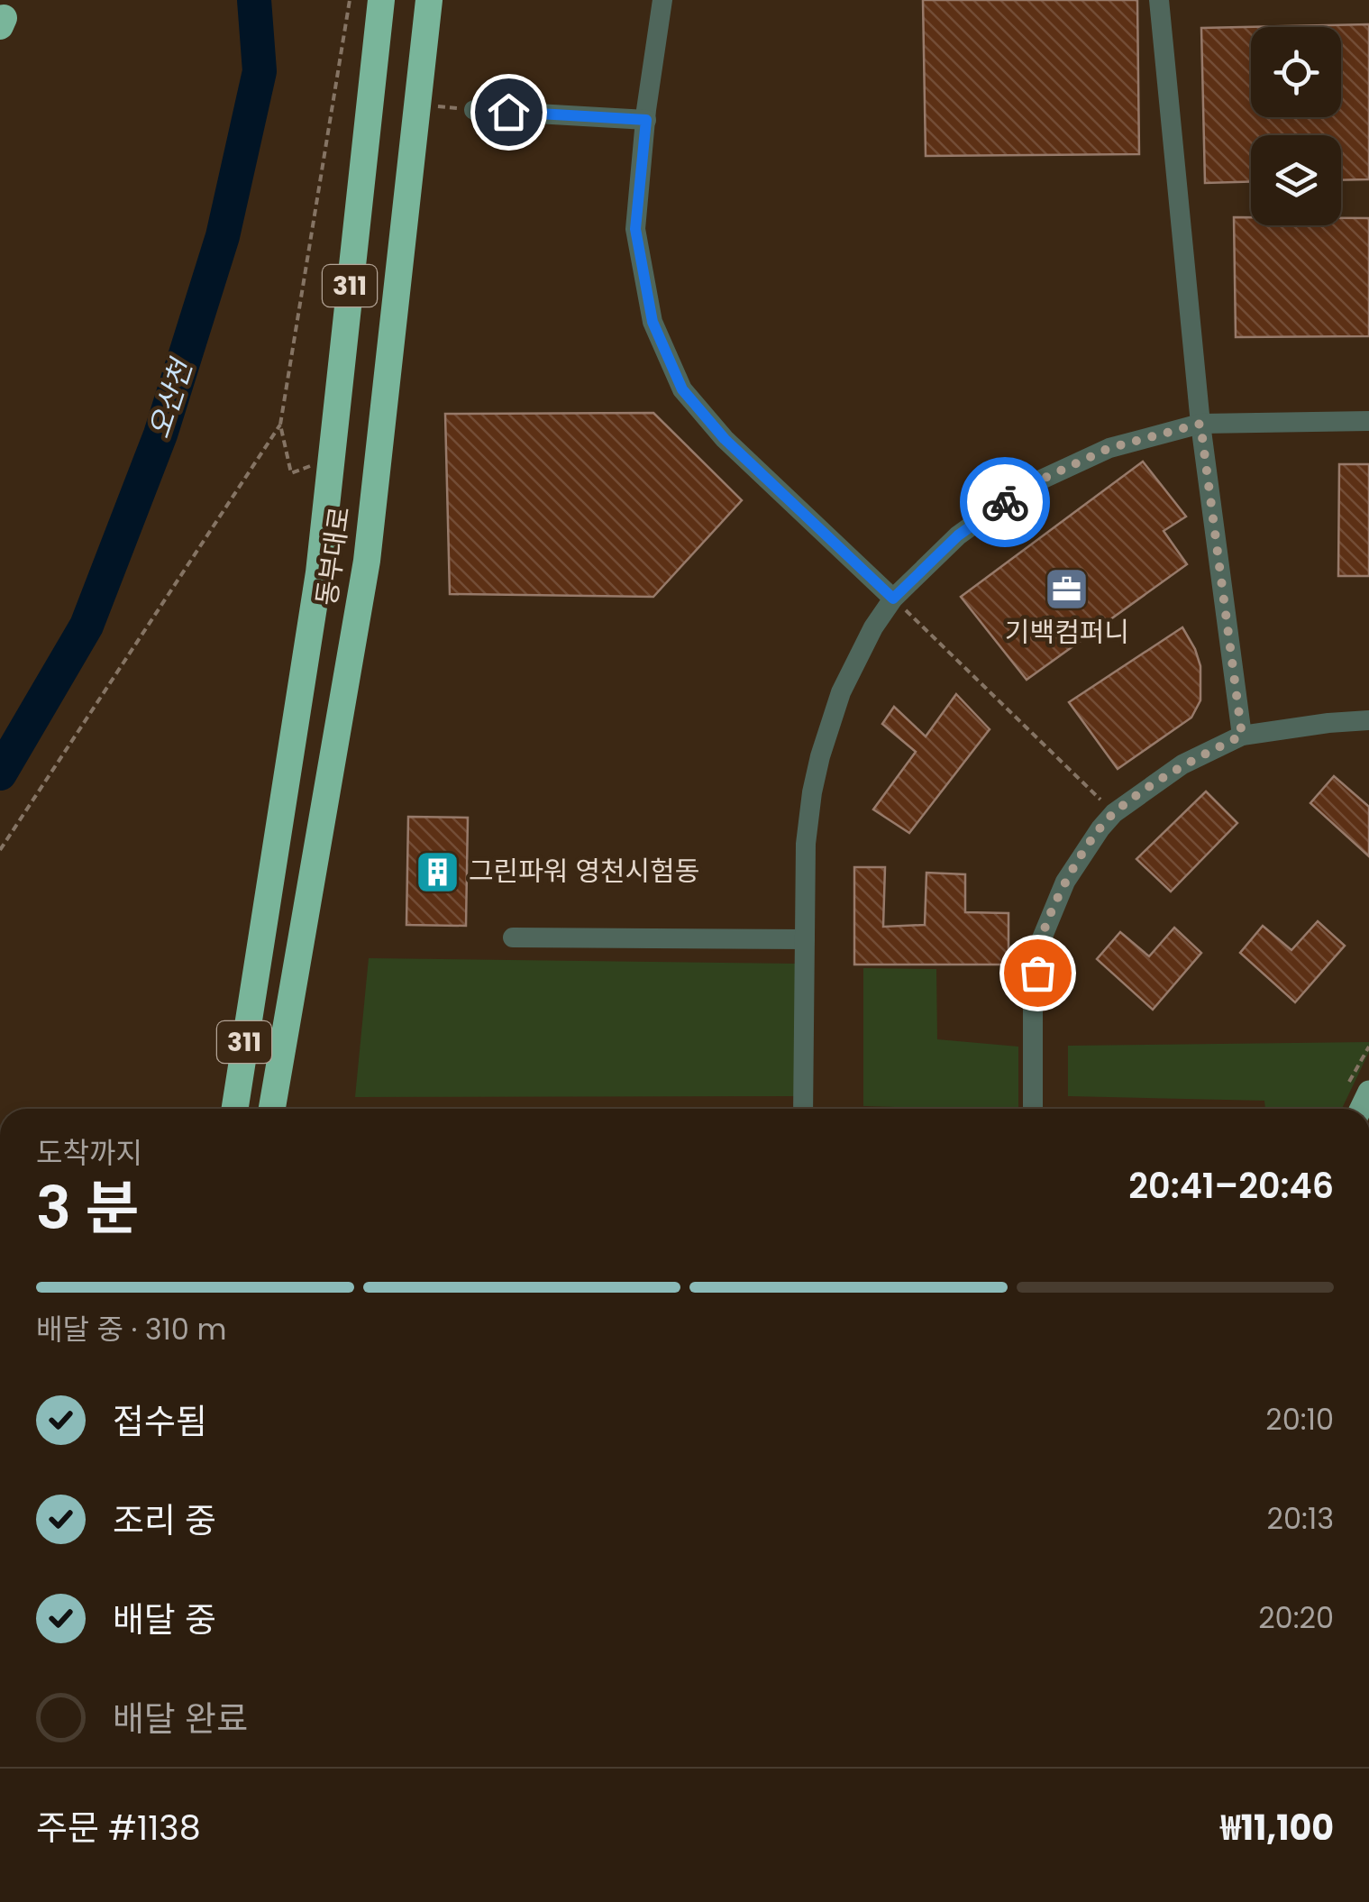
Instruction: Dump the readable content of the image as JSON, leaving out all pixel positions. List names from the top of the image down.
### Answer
{
  "streets": {
    "highway": ["311", "동부대로"]
  },
  "water": ["오산천"],
  "places": {
    "office": ["기백컴퍼니"],
    "building": ["그린파워 영천시험동"]
  },
  "page": {
    "heading": ["3 분", "도착까지", "20:41–20:46"],
    "panel": ["주문 #1138", "₩11,100"],
    "bar": "배달 중 · 310 m",
    "list": [
      ["접수됨", "20:10"],
      ["조리 중", "20:13"],
      ["배달 중", "20:20"],
      "배달 완료"
    ]
  }
}
